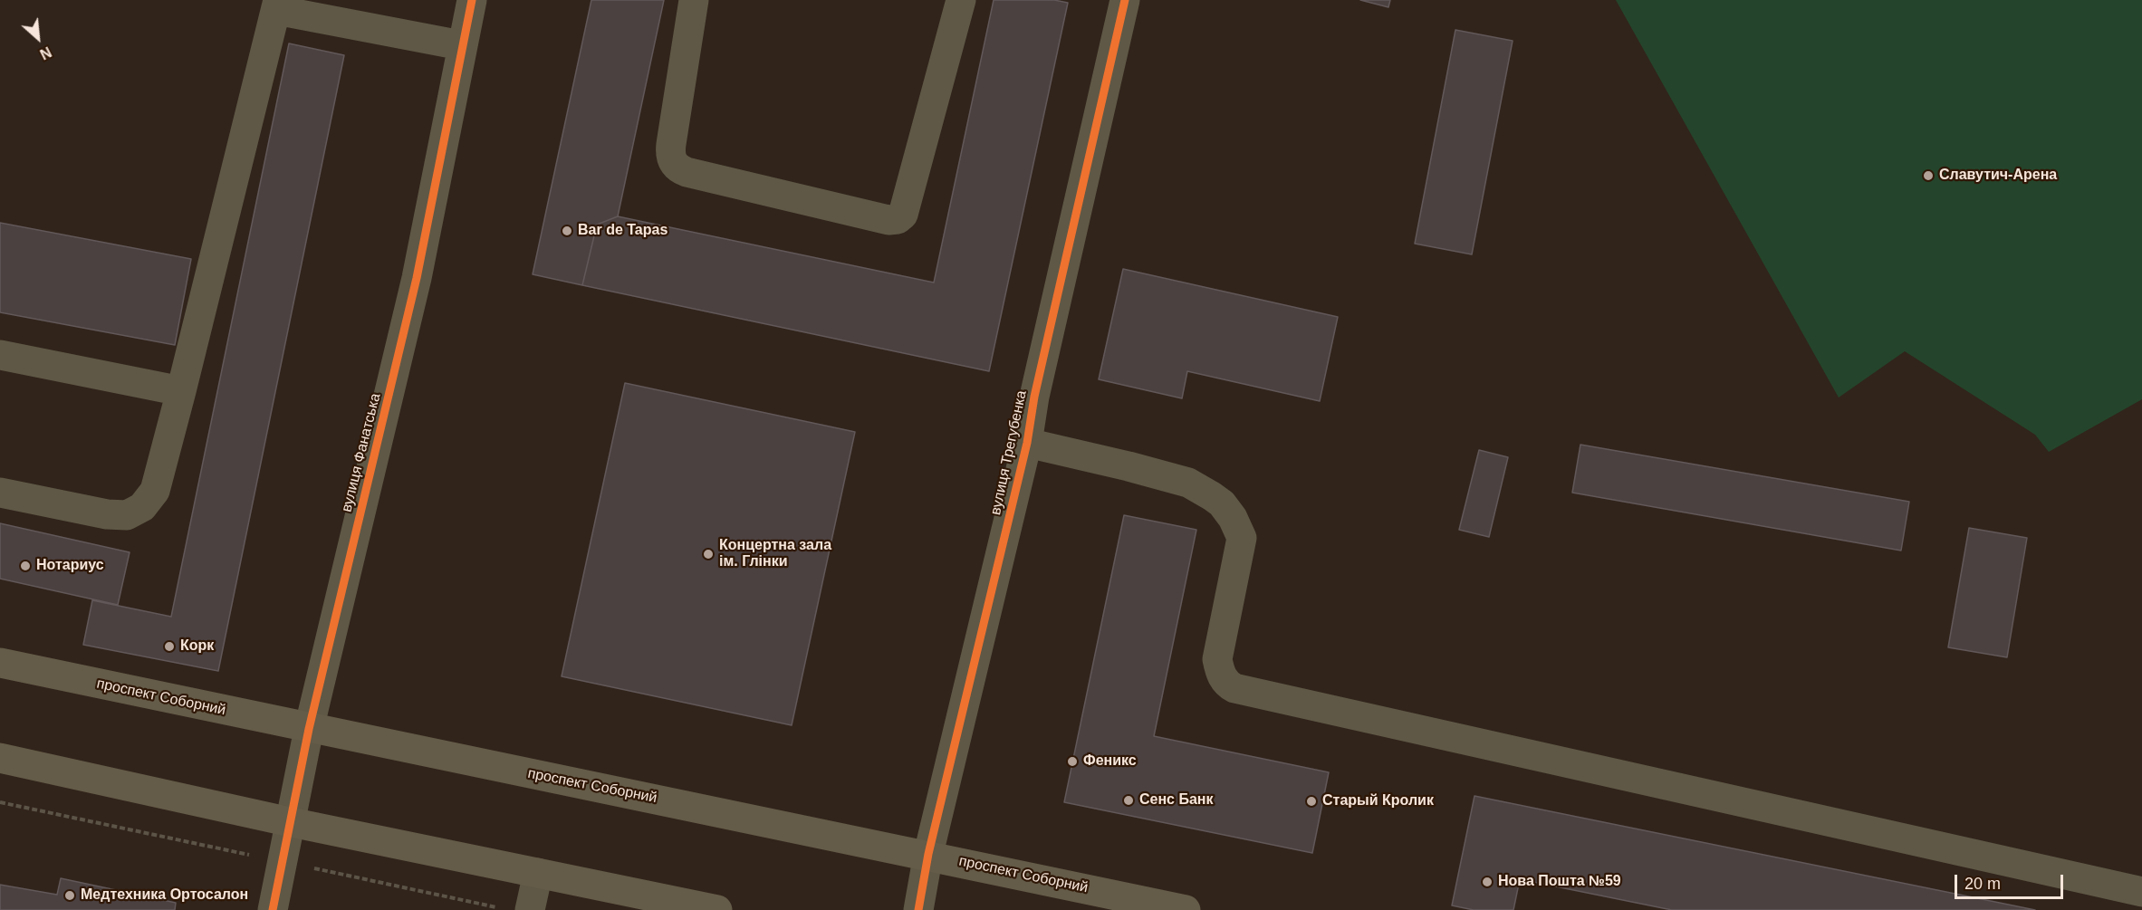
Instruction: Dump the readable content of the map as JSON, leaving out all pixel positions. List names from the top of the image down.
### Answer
{
  "streets": {
    "main road": ["проспект Соборний"],
    "street": ["вулиця Фанатська", "вулиця Трегубенка"]
  },
  "crossings": [
    ["вулиця Фанатська", "проспект Соборний"],
    ["вулиця Трегубенка", "проспект Соборний"]
  ],
  "places": [
    "Славутич-Арена",
    "Bar de Tapas",
    "Концертна зала ім. Глінки",
    "Нотариус",
    "Корк",
    "Феникс",
    "Сенс Банк",
    "Старый Кролик",
    "Нова Пошта №59",
    "Медтехника Ортосалон"
  ],
  "scale_bar": "20 m",
  "north": "bottom right"
}
